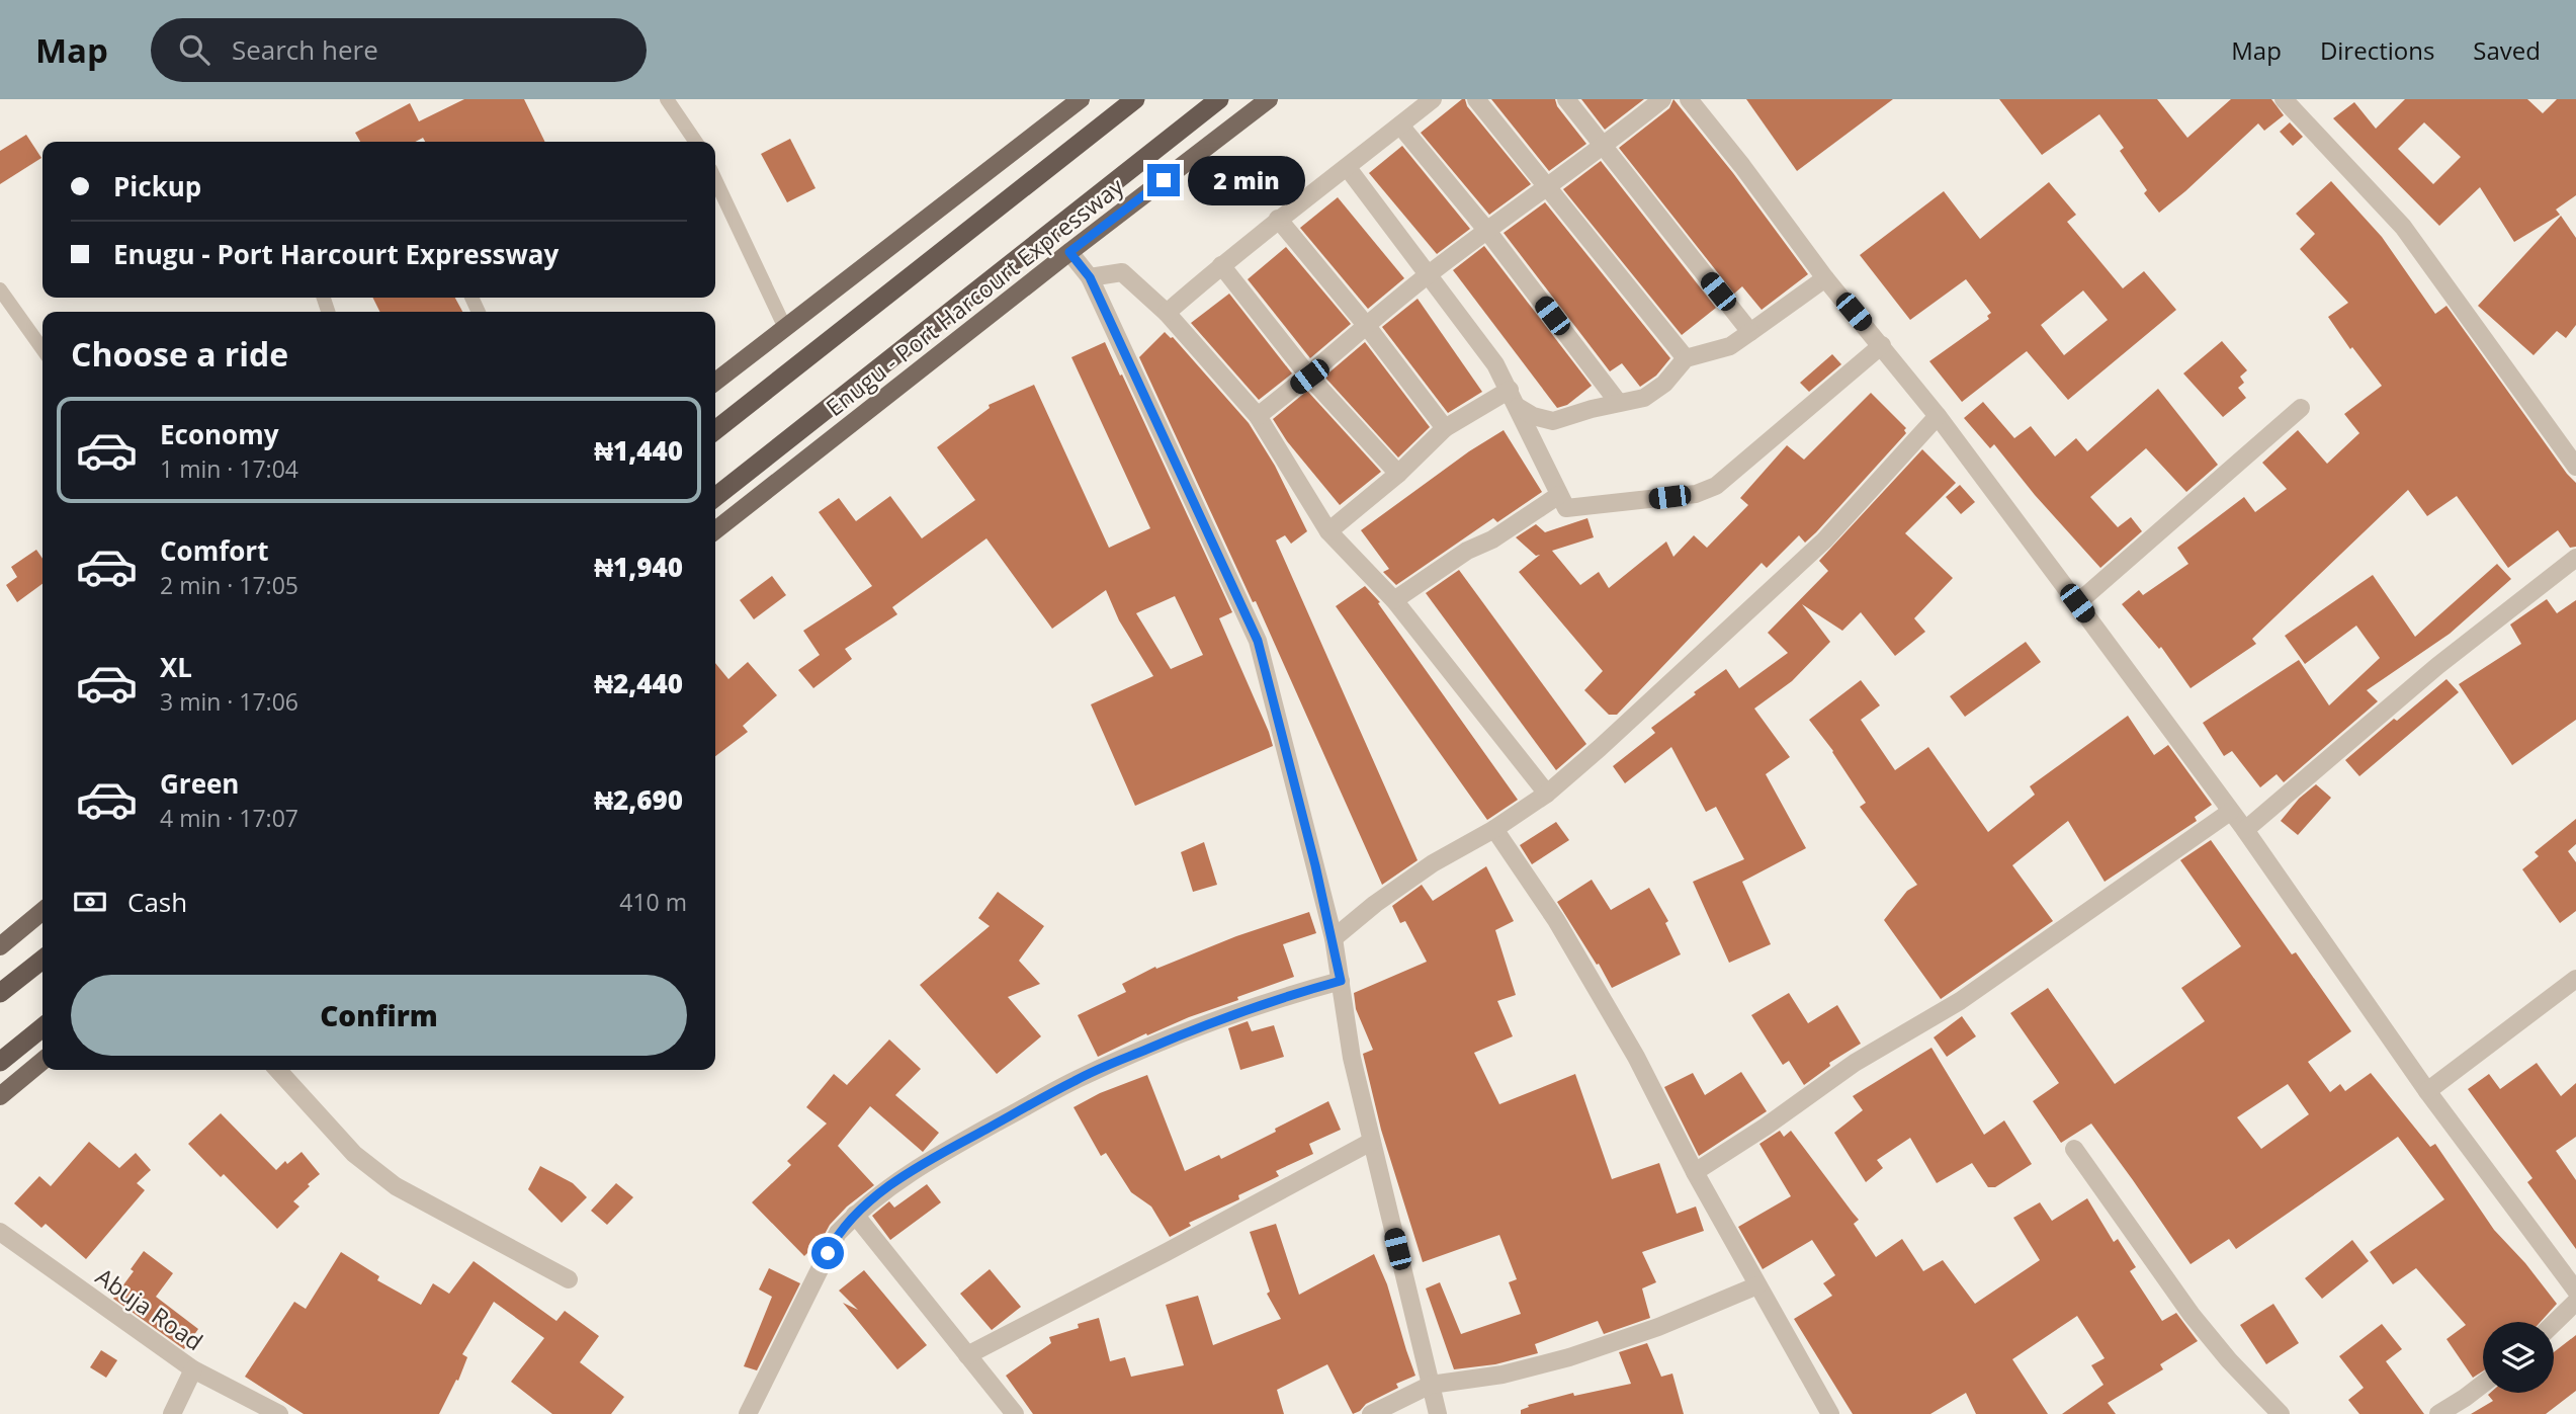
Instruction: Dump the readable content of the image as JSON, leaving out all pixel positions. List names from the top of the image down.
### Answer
{
  "streets": {
    "highway": ["Enugu - Port Harcourt Expressway"],
    "street": ["Abuja Road"]
  },
  "page": {
    "header": "Map",
    "search": "Search here",
    "nav": ["Map", "Directions", "Saved"],
    "banner": ["Pickup", "Enugu - Port Harcourt Expressway"],
    "bubble": "2 min",
    "heading": "Choose a ride",
    "list": [
      {
        "name": "Economy",
        "note": "1 min · 17:04",
        "value": "₦1,440"
      },
      {
        "name": "Comfort",
        "note": "2 min · 17:05",
        "value": "₦1,940"
      },
      {
        "name": "XL",
        "note": "3 min · 17:06",
        "value": "₦2,440"
      },
      {
        "name": "Green",
        "note": "4 min · 17:07",
        "value": "₦2,690"
      }
    ],
    "pay": ["Cash", "410 m"],
    "buttons": "Confirm"
  }
}
